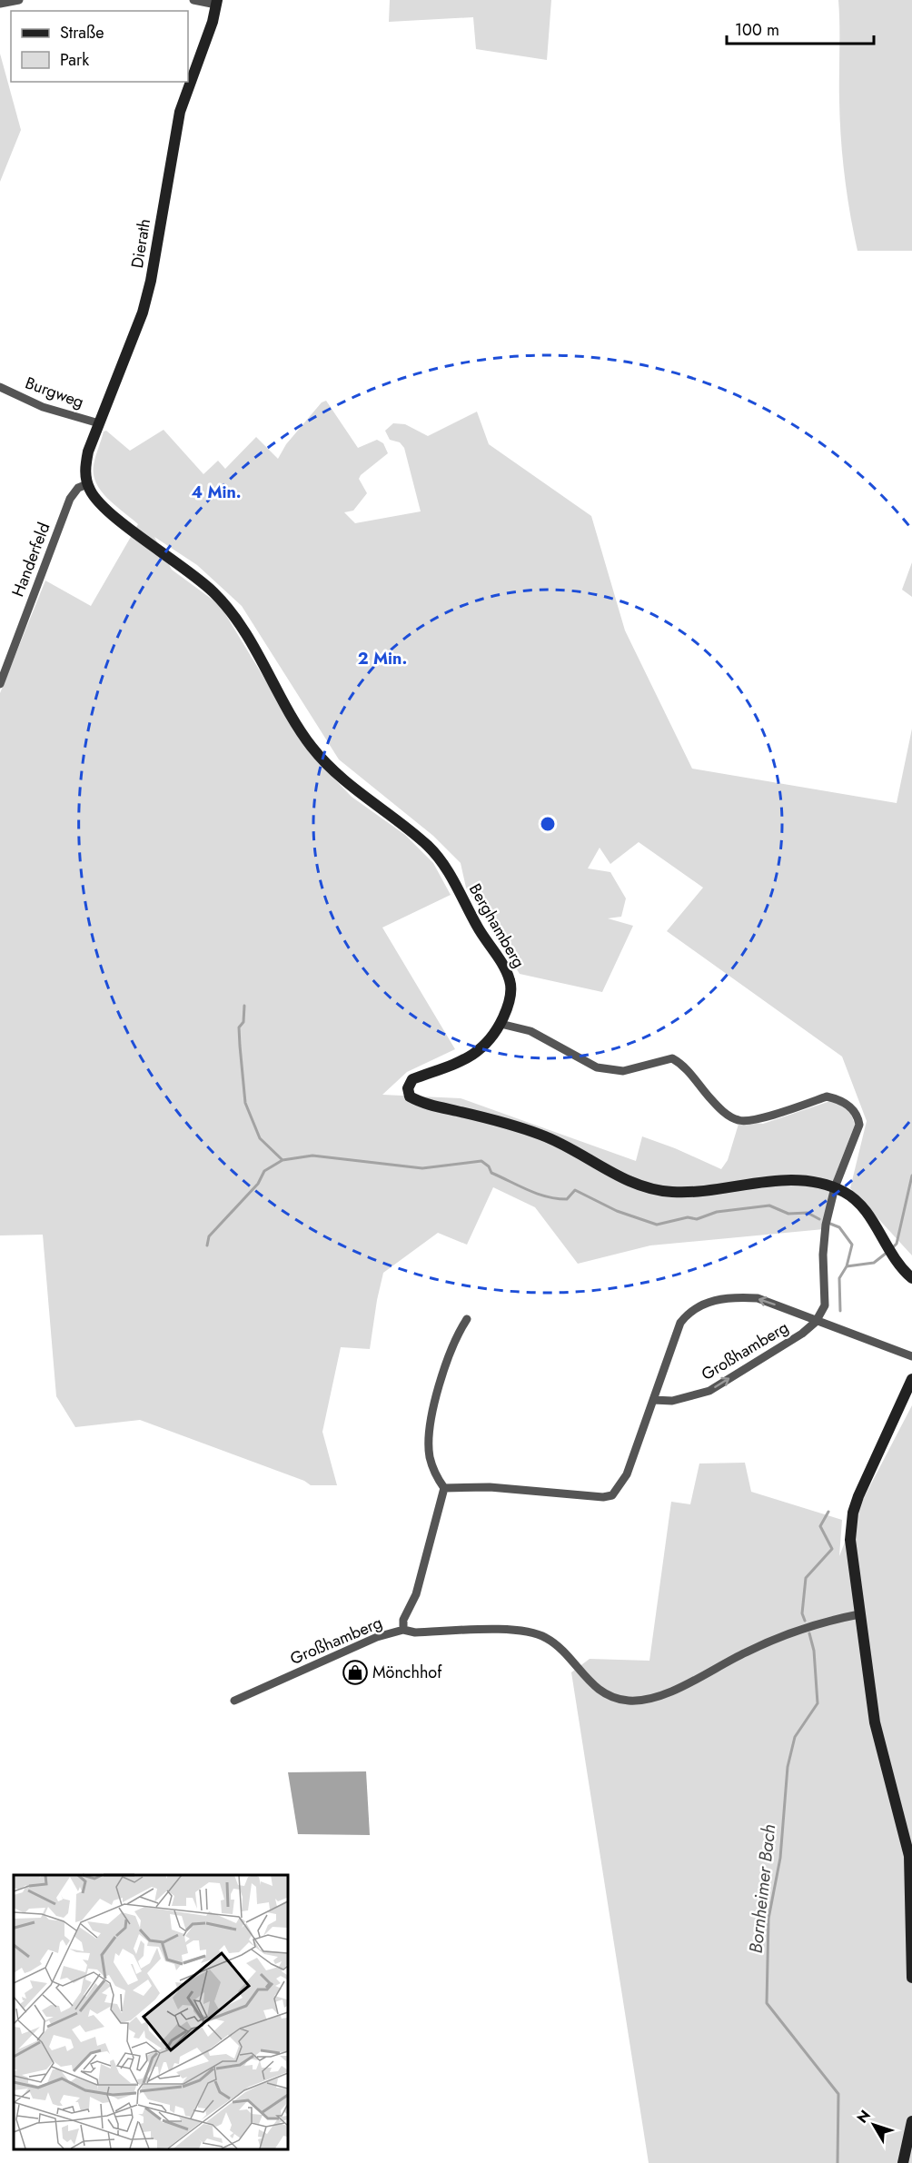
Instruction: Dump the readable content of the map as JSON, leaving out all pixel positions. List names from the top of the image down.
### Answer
{
  "streets": {
    "street": [
      "Dierath",
      "Burgweg",
      "Handerfeld",
      "Berghamberg",
      "Großhamberg"
    ]
  },
  "crossings": [
    ["Dierath", "Burgweg"],
    ["Dierath", "Handerfeld"],
    ["Dierath", "Berghamberg"],
    ["Handerfeld", "Berghamberg"]
  ],
  "water": ["Bornheimer Bach"],
  "places": {
    "shop": ["Mönchhof"]
  },
  "legend": ["Straße", "Park"],
  "scale_bar": "100 m",
  "north": "top left",
  "rings": ["4 Min.", "2 Min."]
}
